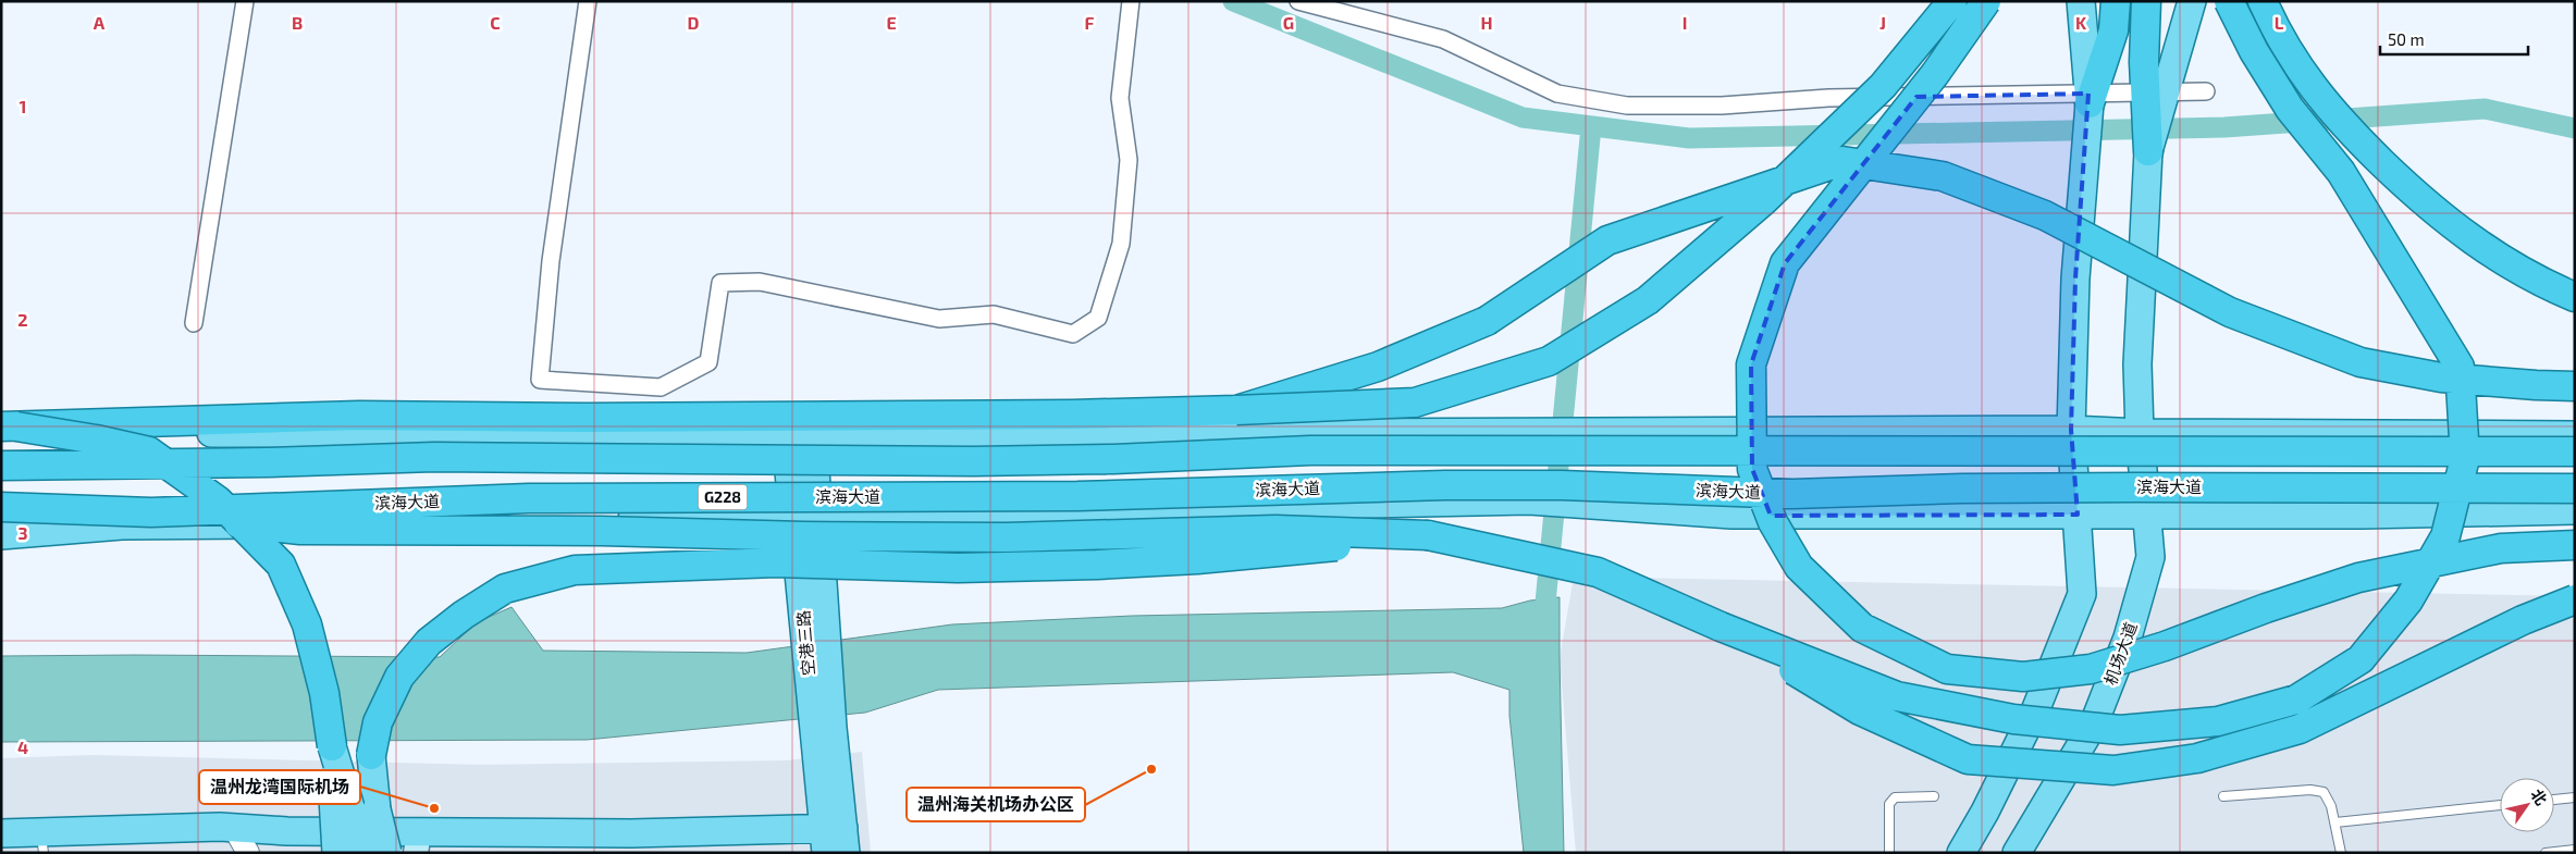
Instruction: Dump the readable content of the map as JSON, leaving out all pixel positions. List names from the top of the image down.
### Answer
{
  "streets": {
    "highway": ["滨海大道", "G228"],
    "main road": ["空港三路", "机场大道"]
  },
  "places": ["温州海关机场办公区", "温州龙湾国际机场"],
  "scale_bar": "50 m",
  "north": "top right",
  "grid": {
    "columns": [
      "A",
      "B",
      "C",
      "D",
      "E",
      "F",
      "G",
      "H",
      "I",
      "J",
      "K",
      "L"
    ],
    "rows": [
      "1",
      "2",
      "3",
      "4"
    ]
  }
}
